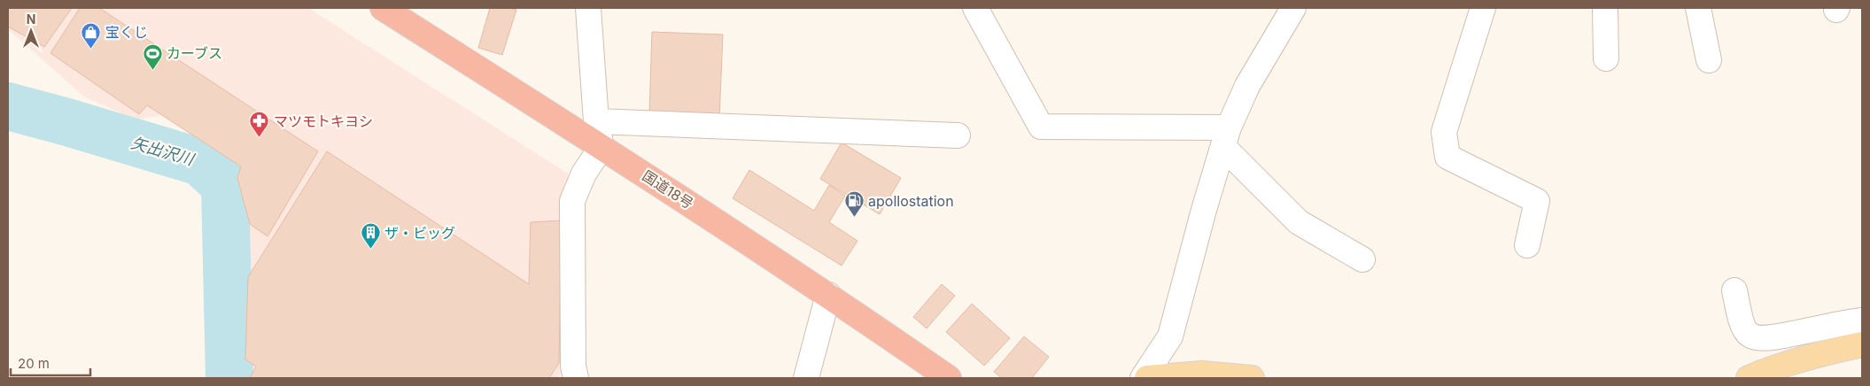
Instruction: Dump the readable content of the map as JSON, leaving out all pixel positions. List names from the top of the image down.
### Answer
{
  "streets": {
    "highway": ["国道18号"]
  },
  "water": ["矢出沢川"],
  "places": {
    "shop": ["宝くじ"],
    "sports": ["カーブス"],
    "pharmacy": ["マツモトキヨシ"],
    "fuel station": ["apollostation"],
    "building": ["ザ・ビッグ"]
  },
  "scale_bar": "20 m",
  "north": "top"
}
